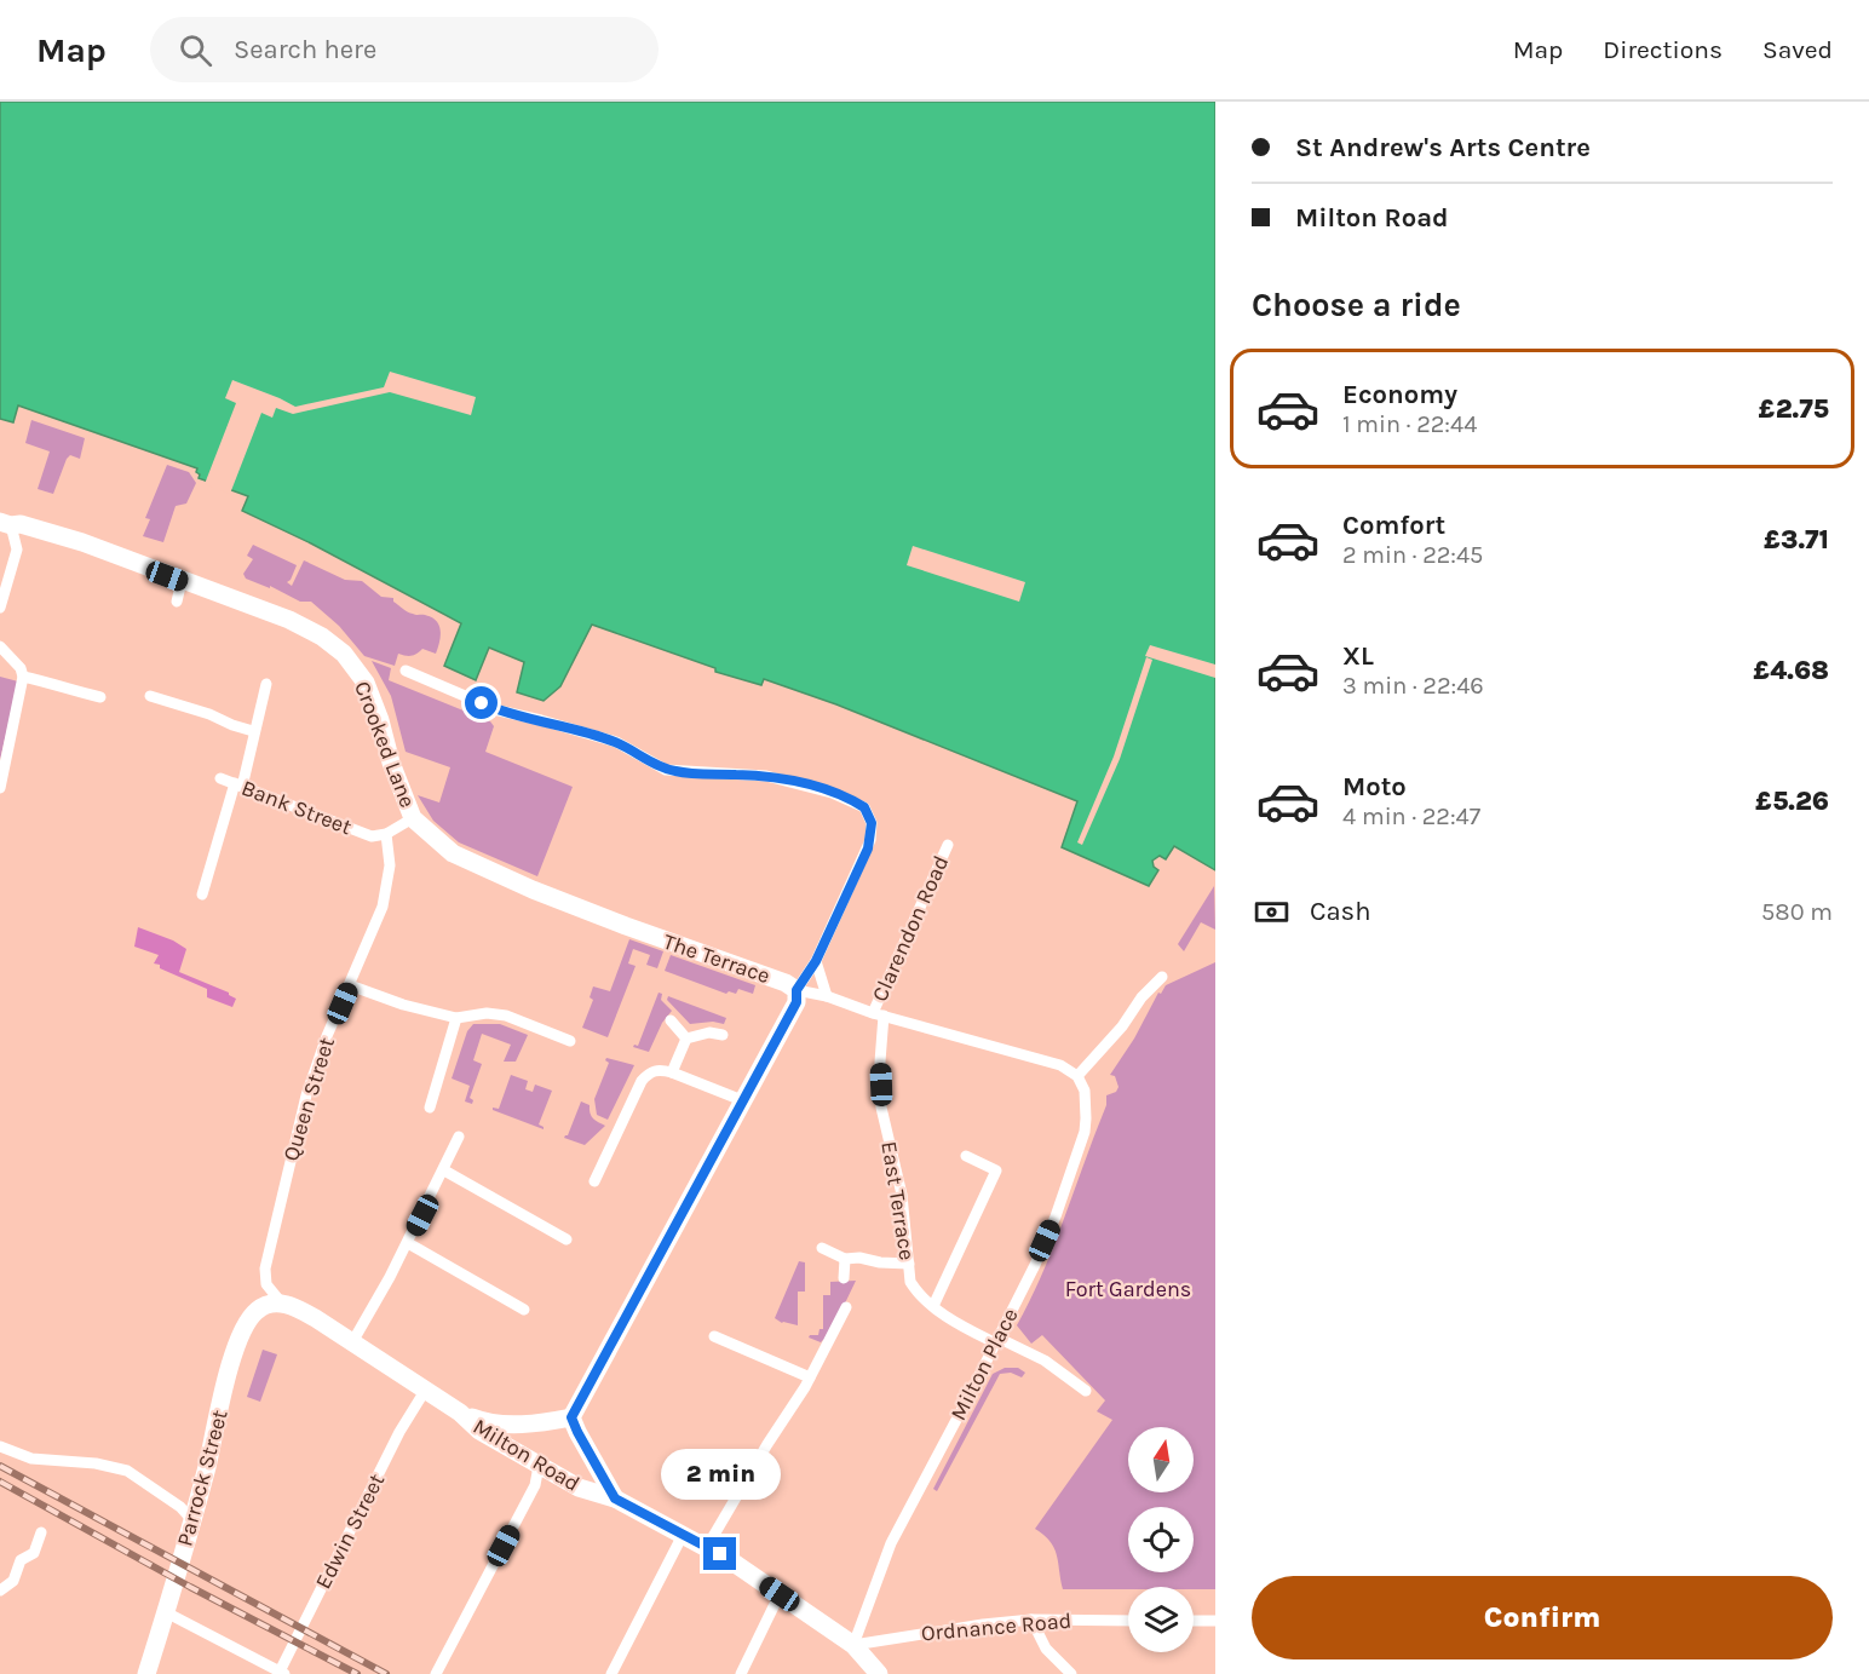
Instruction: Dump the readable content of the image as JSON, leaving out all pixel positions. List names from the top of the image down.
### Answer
{
  "streets": {
    "main road": [
      "Crooked Lane",
      "The Terrace",
      "Milton Road",
      "Parrock Street"
    ],
    "street": [
      "Bank Street",
      "Clarendon Road",
      "Queen Street",
      "East Terrace",
      "Milton Place",
      "Edwin Street",
      "Ordnance Road"
    ]
  },
  "crossings": [
    ["Crooked Lane", "The Terrace"],
    ["Bank Street", "Queen Street"],
    ["Clarendon Road", "The Terrace"],
    ["Clarendon Road", "East Terrace"],
    ["The Terrace", "East Terrace"],
    ["The Terrace", "Milton Place"],
    ["Queen Street", "Milton Road"],
    ["Queen Street", "Parrock Street"],
    ["East Terrace", "Milton Place"],
    ["Milton Place", "Milton Road"],
    ["Milton Place", "Ordnance Road"],
    ["Milton Road", "Parrock Street"],
    ["Milton Road", "Edwin Street"],
    ["Milton Road", "Ordnance Road"]
  ],
  "parks": ["Fort Gardens"],
  "north": "top",
  "page": {
    "header": "Map",
    "search": "Search here",
    "nav": ["Map", "Directions", "Saved"],
    "banner": ["St Andrew's Arts Centre", "Milton Road"],
    "heading": "Choose a ride",
    "list": [
      {
        "name": "Economy",
        "note": "1 min · 22:44",
        "value": "£2.75"
      },
      {
        "name": "Comfort",
        "note": "2 min · 22:45",
        "value": "£3.71"
      },
      {
        "name": "XL",
        "note": "3 min · 22:46",
        "value": "£4.68"
      },
      {
        "name": "Moto",
        "note": "4 min · 22:47",
        "value": "£5.26"
      }
    ],
    "pay": ["Cash", "580 m"],
    "bubble": "2 min",
    "buttons": "Confirm"
  }
}
